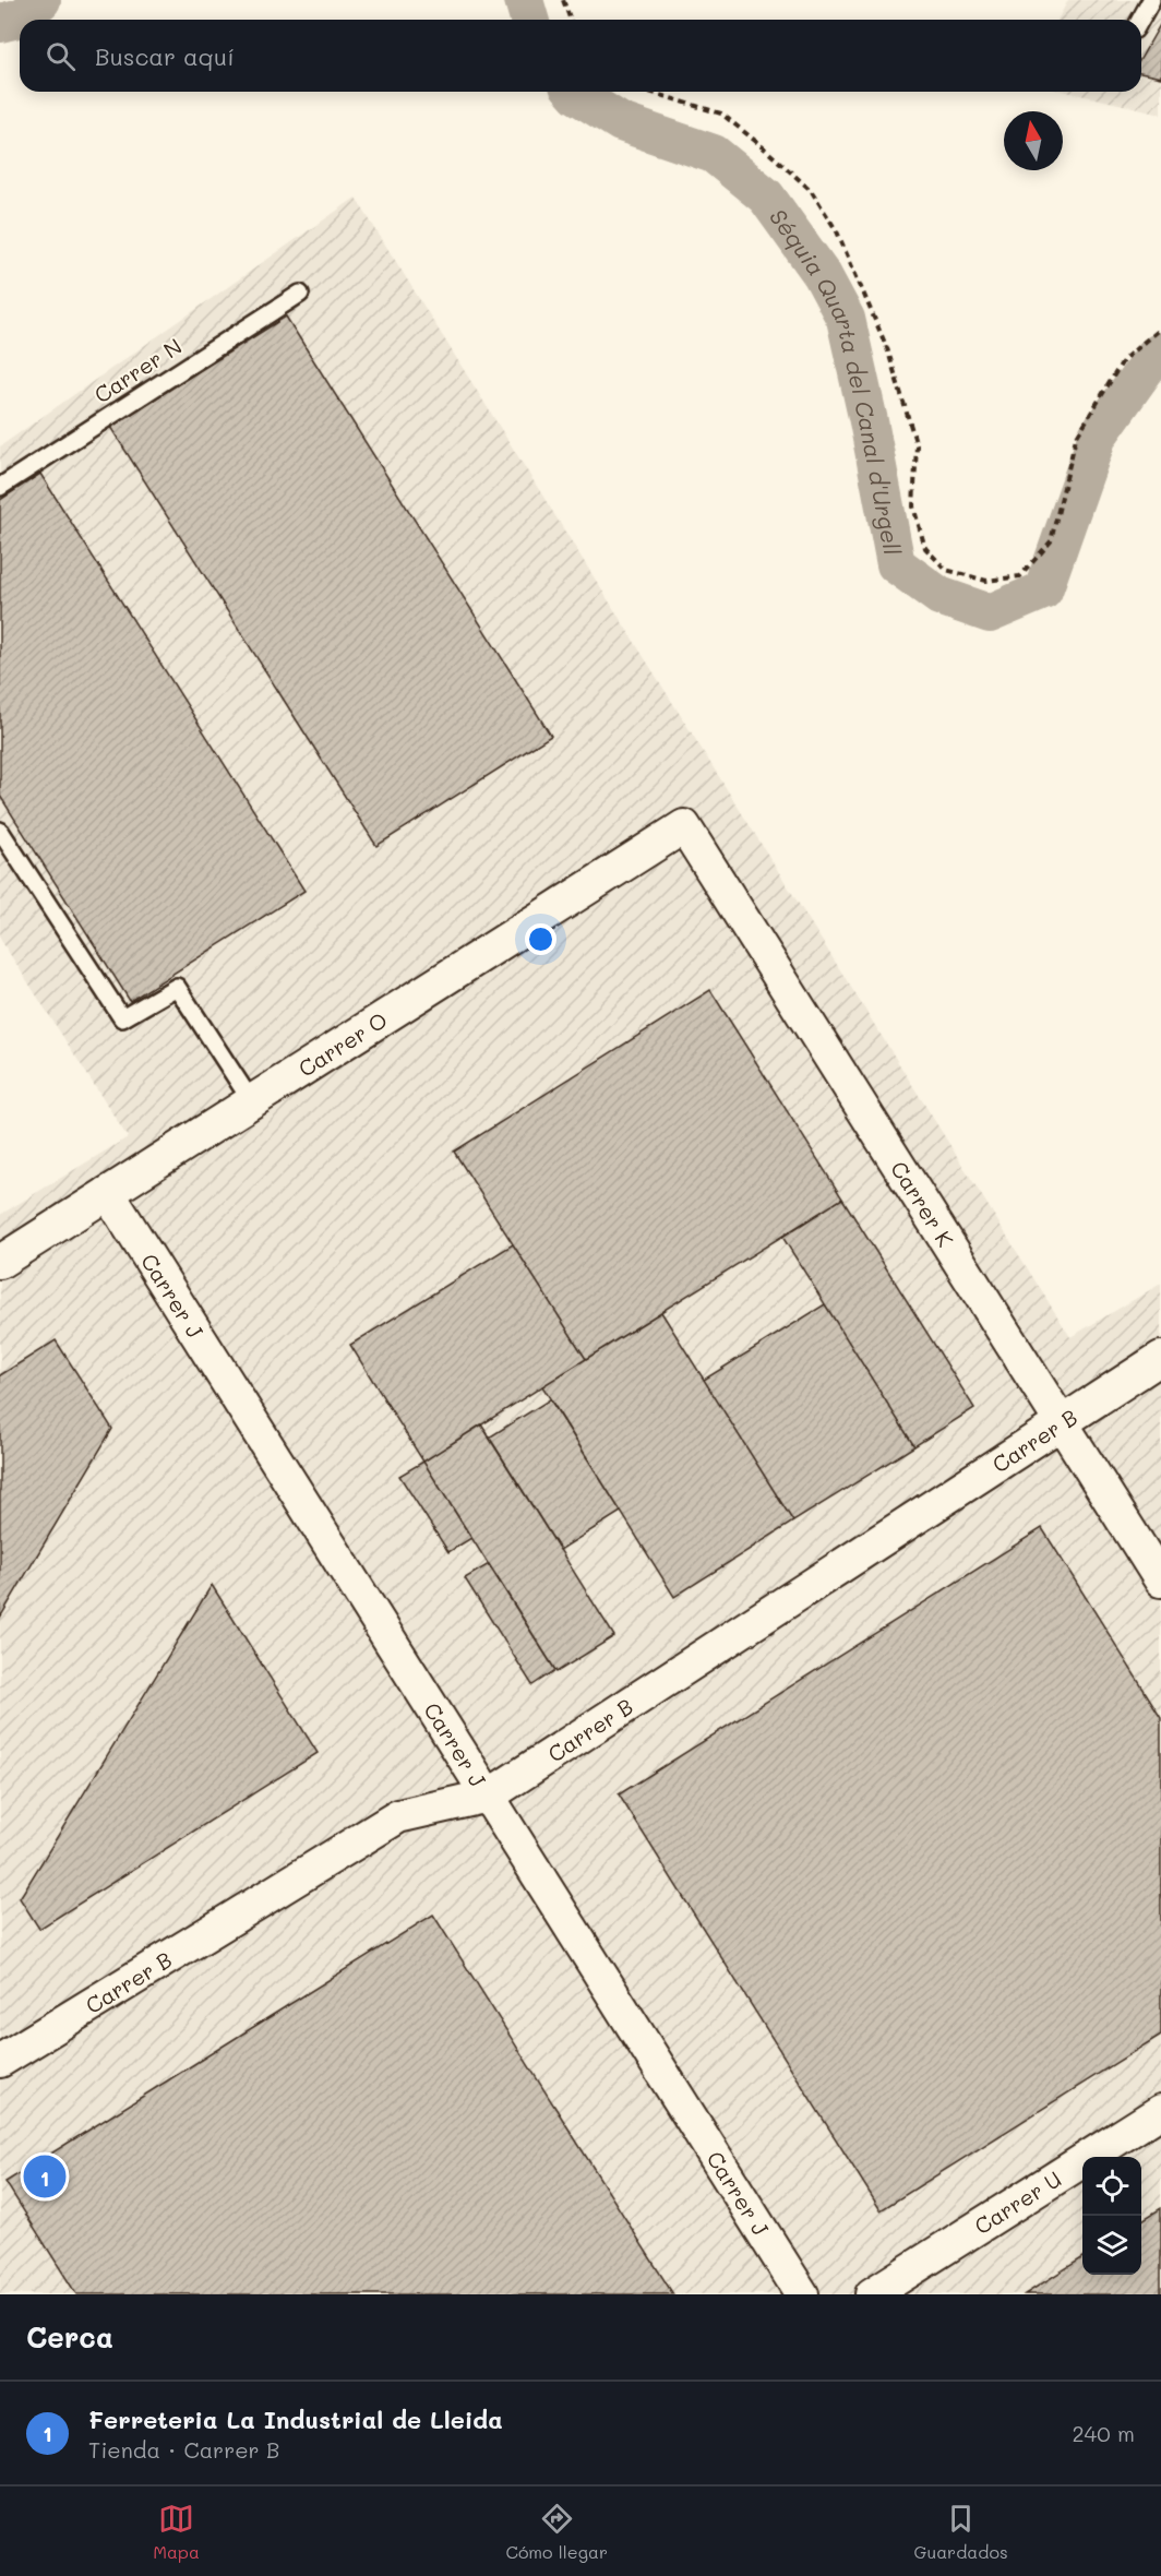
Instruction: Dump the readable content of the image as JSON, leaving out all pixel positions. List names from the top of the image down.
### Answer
{
  "streets": {
    "street": [
      "Carrer O",
      "Carrer K",
      "Carrer J",
      "Carrer B",
      "Carrer U"
    ],
    "lane": ["Carrer N"]
  },
  "crossings": [
    ["Carrer O", "Carrer K"],
    ["Carrer O", "Carrer J"],
    ["Carrer K", "Carrer B"],
    ["Carrer J", "Carrer B"]
  ],
  "water": ["Séquia Quarta del Canal d'Urgell"],
  "north": "top",
  "page": {
    "search": "Buscar aquí",
    "pins": "1",
    "heading": "Cerca",
    "list": [
      {
        "mark": "1",
        "name": "Ferreteria La Industrial de Lleida",
        "note": "Tienda · Carrer B",
        "value": "240 m"
      }
    ],
    "nav": ["Mapa", "Cómo llegar", "Guardados"]
  }
}
